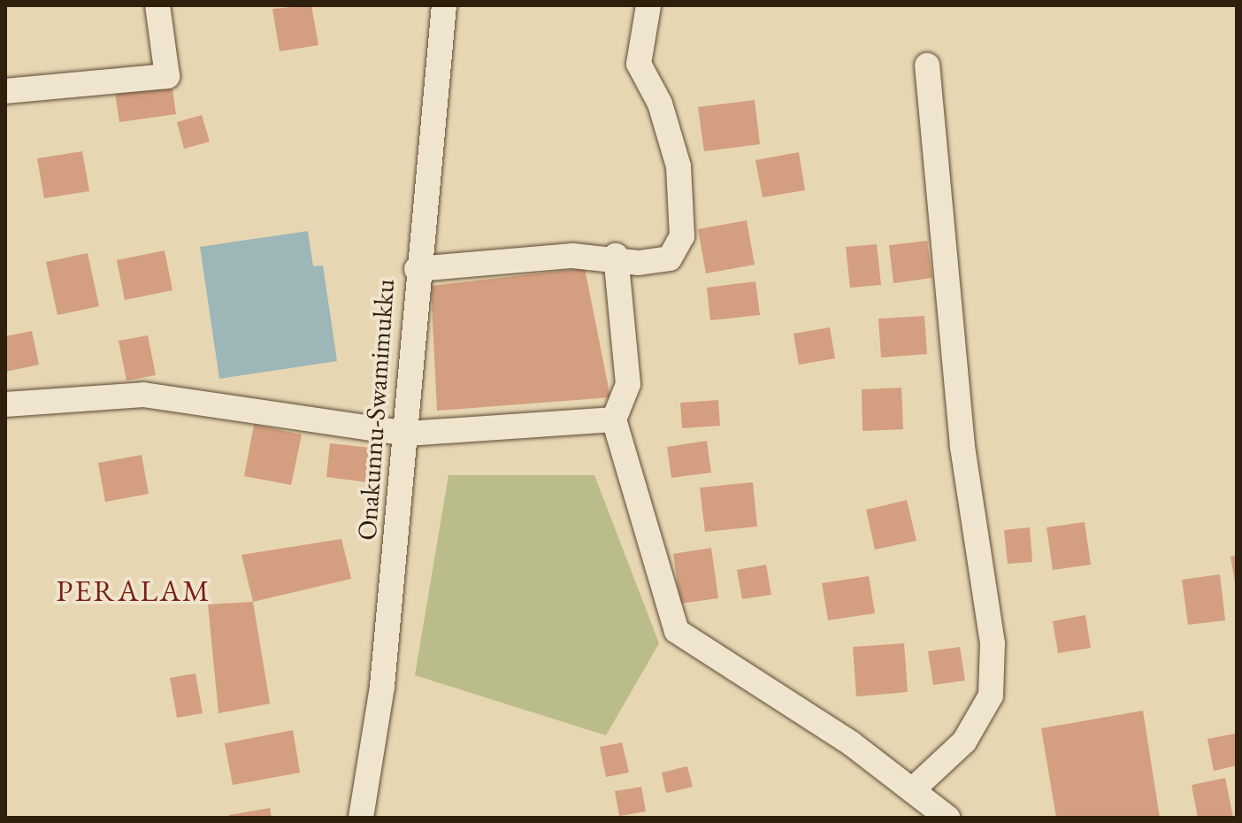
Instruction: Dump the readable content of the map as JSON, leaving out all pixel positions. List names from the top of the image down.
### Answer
{
  "streets": {
    "street": ["Onakunnu-Swamimukku"]
  },
  "districts": ["PERALAM"]
}
